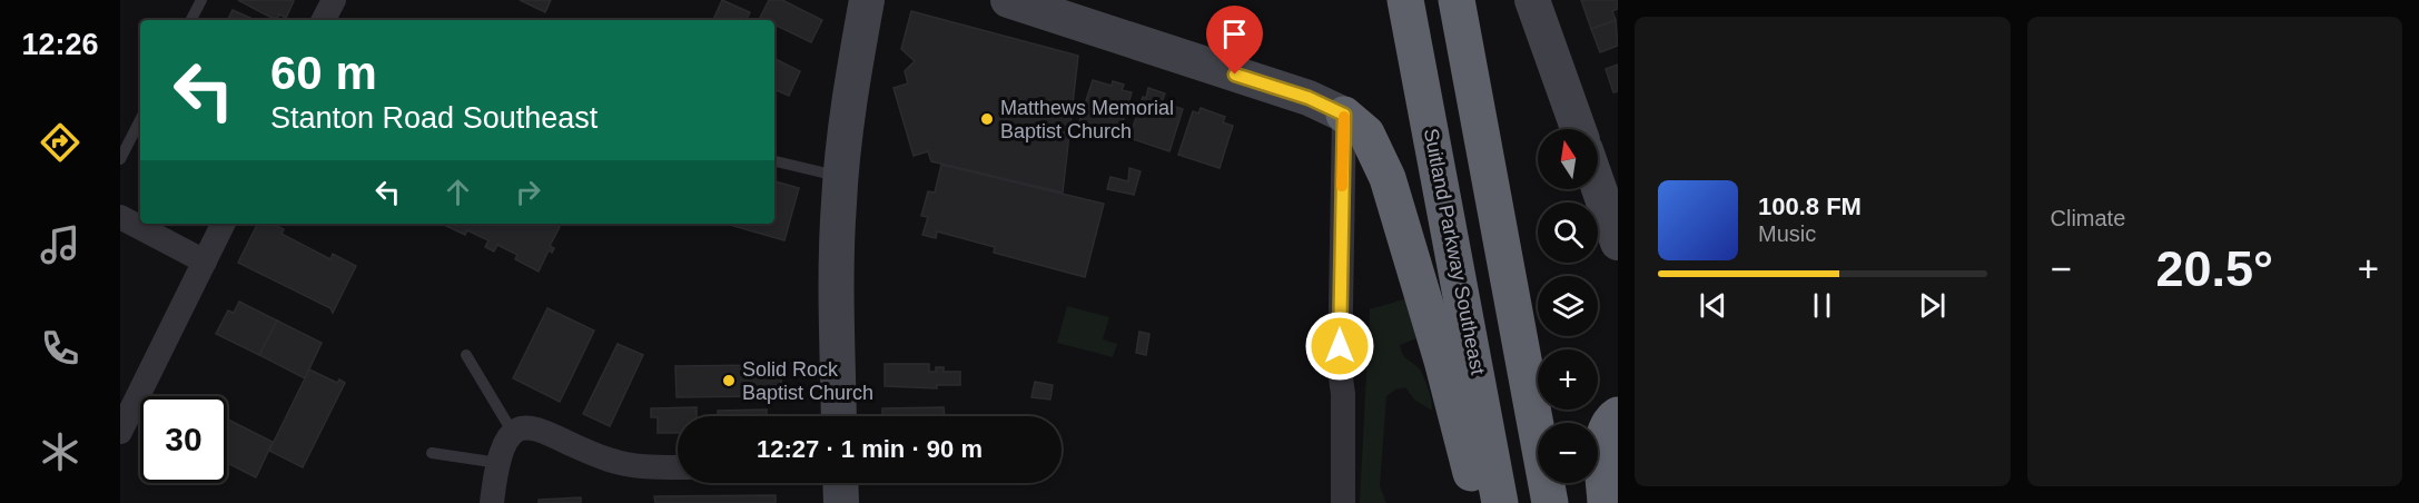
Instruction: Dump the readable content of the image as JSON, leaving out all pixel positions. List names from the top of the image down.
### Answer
{
  "streets": {
    "highway": ["Suitland Parkway Southeast"]
  },
  "places": ["Matthews Memorial Baptist Church", "Solid Rock Baptist Church"],
  "north": "top",
  "page": {
    "tabs": "12:26",
    "tile": "Climate",
    "turn": ["60 m", "Stanton Road Southeast"],
    "map_buttons": ["+", "−"],
    "song": ["100.8 FM", "Music"],
    "heat": ["−", "20.5°", "+"],
    "limit": "30",
    "trip": "12:27 · 1 min · 90 m"
  }
}
